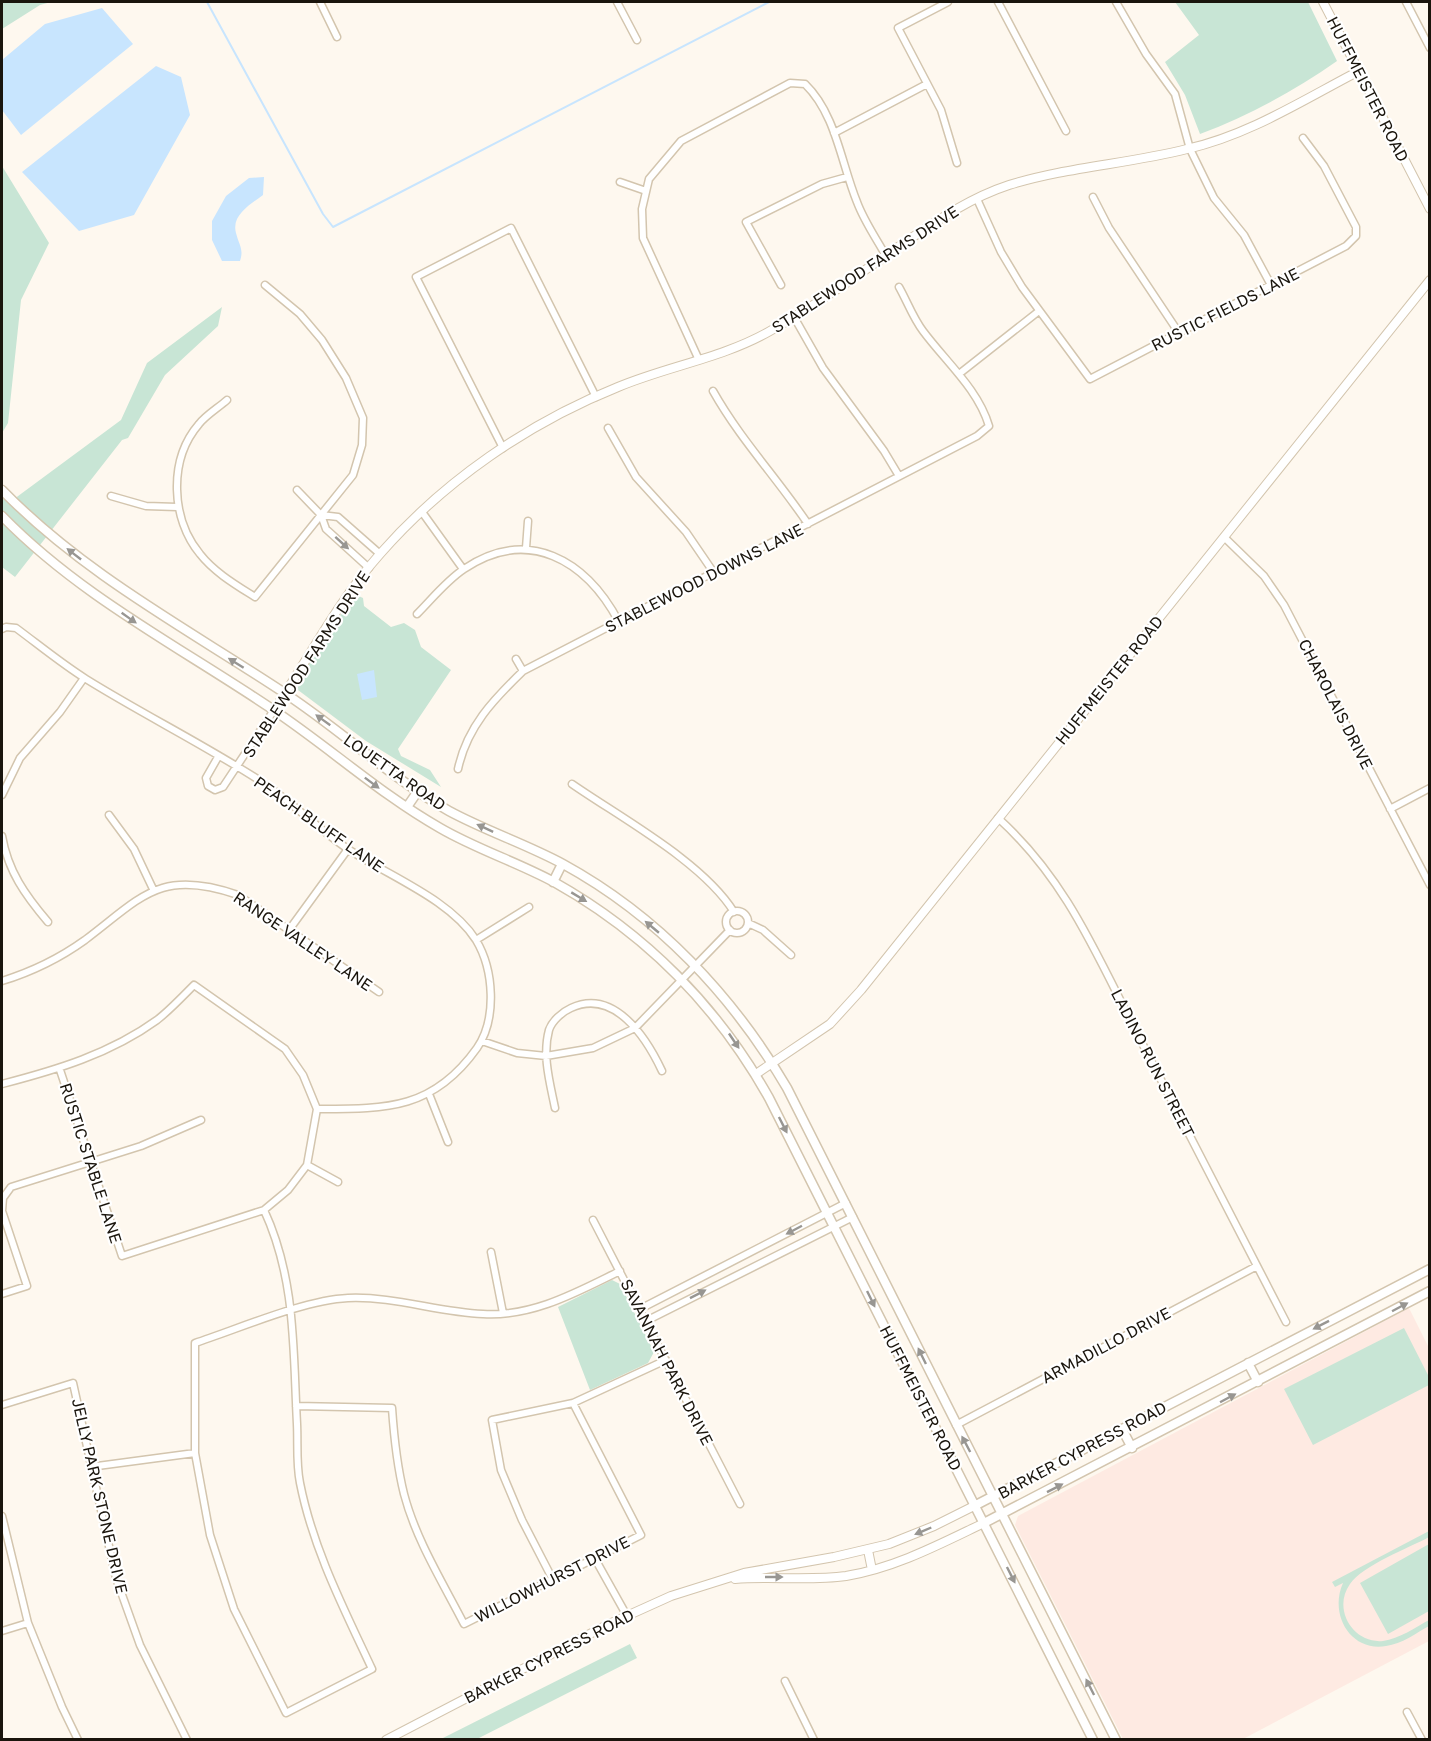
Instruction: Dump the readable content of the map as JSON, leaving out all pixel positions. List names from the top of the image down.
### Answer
{
  "streets": {
    "main road": ["HUFFMEISTER ROAD", "LOUETTA ROAD", "BARKER CYPRESS ROAD"],
    "street": [
      "STABLEWOOD FARMS DRIVE",
      "RUSTIC FIELDS LANE",
      "STABLEWOOD DOWNS LANE",
      "CHAROLAIS DRIVE",
      "PEACH BLUFF LANE",
      "RANGE VALLEY LANE",
      "LADINO RUN STREET",
      "RUSTIC STABLE LANE",
      "ARMADILLO DRIVE",
      "SAVANNAH PARK DRIVE",
      "JELLY PARK STONE DRIVE",
      "WILLOWHURST DRIVE"
    ]
  },
  "crossings": [
    ["HUFFMEISTER ROAD", "STABLEWOOD FARMS DRIVE"],
    ["HUFFMEISTER ROAD", "CHAROLAIS DRIVE"],
    ["HUFFMEISTER ROAD", "LOUETTA ROAD"],
    ["HUFFMEISTER ROAD", "LADINO RUN STREET"],
    ["HUFFMEISTER ROAD", "ARMADILLO DRIVE"],
    ["HUFFMEISTER ROAD", "BARKER CYPRESS ROAD"],
    ["STABLEWOOD FARMS DRIVE", "LOUETTA ROAD"],
    ["STABLEWOOD FARMS DRIVE", "PEACH BLUFF LANE"],
    ["LADINO RUN STREET", "ARMADILLO DRIVE"]
  ]
}
